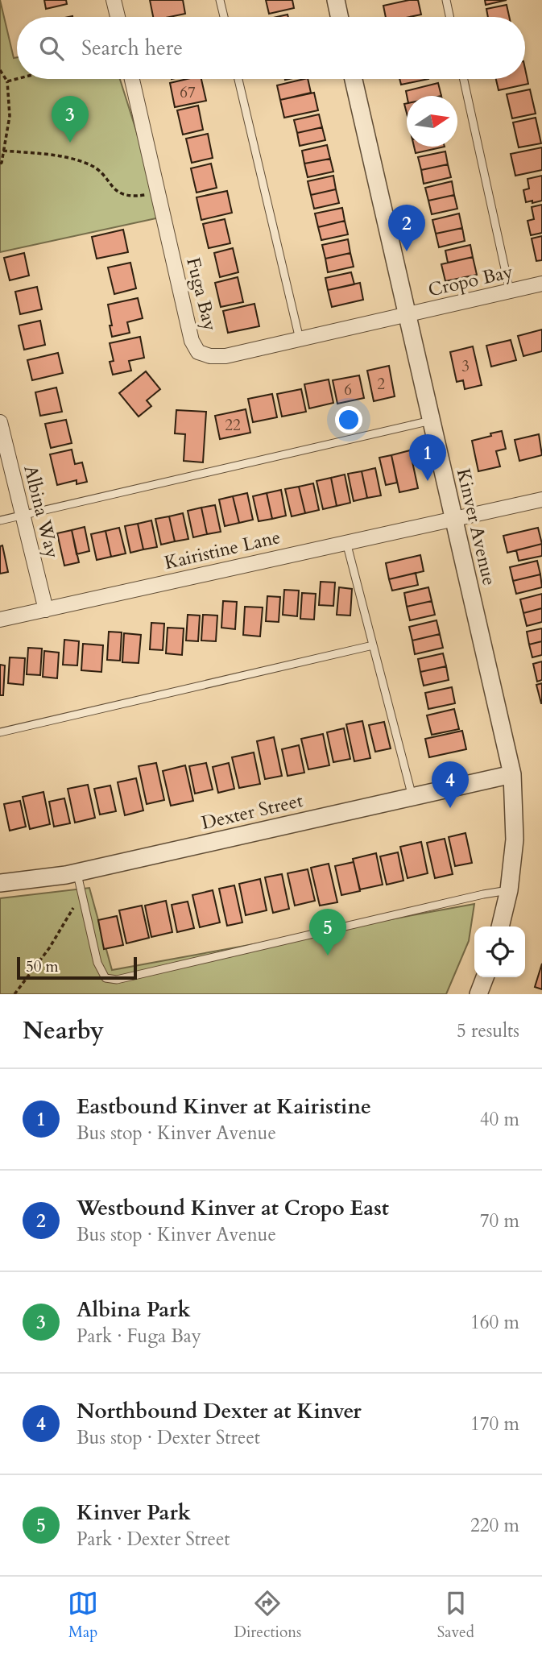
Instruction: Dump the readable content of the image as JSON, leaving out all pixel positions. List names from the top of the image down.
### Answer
{
  "streets": {
    "street": [
      "Cropo Bay",
      "Fuga Bay",
      "Albina Way",
      "Kinver Avenue",
      "Kairistine Lane",
      "Dexter Street"
    ]
  },
  "crossings": [
    ["Cropo Bay", "Fuga Bay"],
    ["Cropo Bay", "Kinver Avenue"],
    ["Fuga Bay", "Kinver Avenue"],
    ["Albina Way", "Kairistine Lane"],
    ["Kinver Avenue", "Kairistine Lane"],
    ["Kinver Avenue", "Dexter Street"]
  ],
  "house_numbers": [
    "67",
    "3",
    "2",
    "6",
    "22"
  ],
  "scale_bar": "50 m",
  "north": "right",
  "page": {
    "search": "Search here",
    "pins": [
      "3",
      "2",
      "1",
      "4",
      "5"
    ],
    "scale": "50 m",
    "heading": ["Nearby", "5 results"],
    "list": [
      {
        "mark": "1",
        "name": "Eastbound Kinver at Kairistine",
        "note": "Bus stop · Kinver Avenue",
        "value": "40 m"
      },
      {
        "mark": "2",
        "name": "Westbound Kinver at Cropo East",
        "note": "Bus stop · Kinver Avenue",
        "value": "70 m"
      },
      {
        "mark": "3",
        "name": "Albina Park",
        "note": "Park · Fuga Bay",
        "value": "160 m"
      },
      {
        "mark": "4",
        "name": "Northbound Dexter at Kinver",
        "note": "Bus stop · Dexter Street",
        "value": "170 m"
      },
      {
        "mark": "5",
        "name": "Kinver Park",
        "note": "Park · Dexter Street",
        "value": "220 m"
      }
    ],
    "nav": ["Map", "Directions", "Saved"]
  }
}
